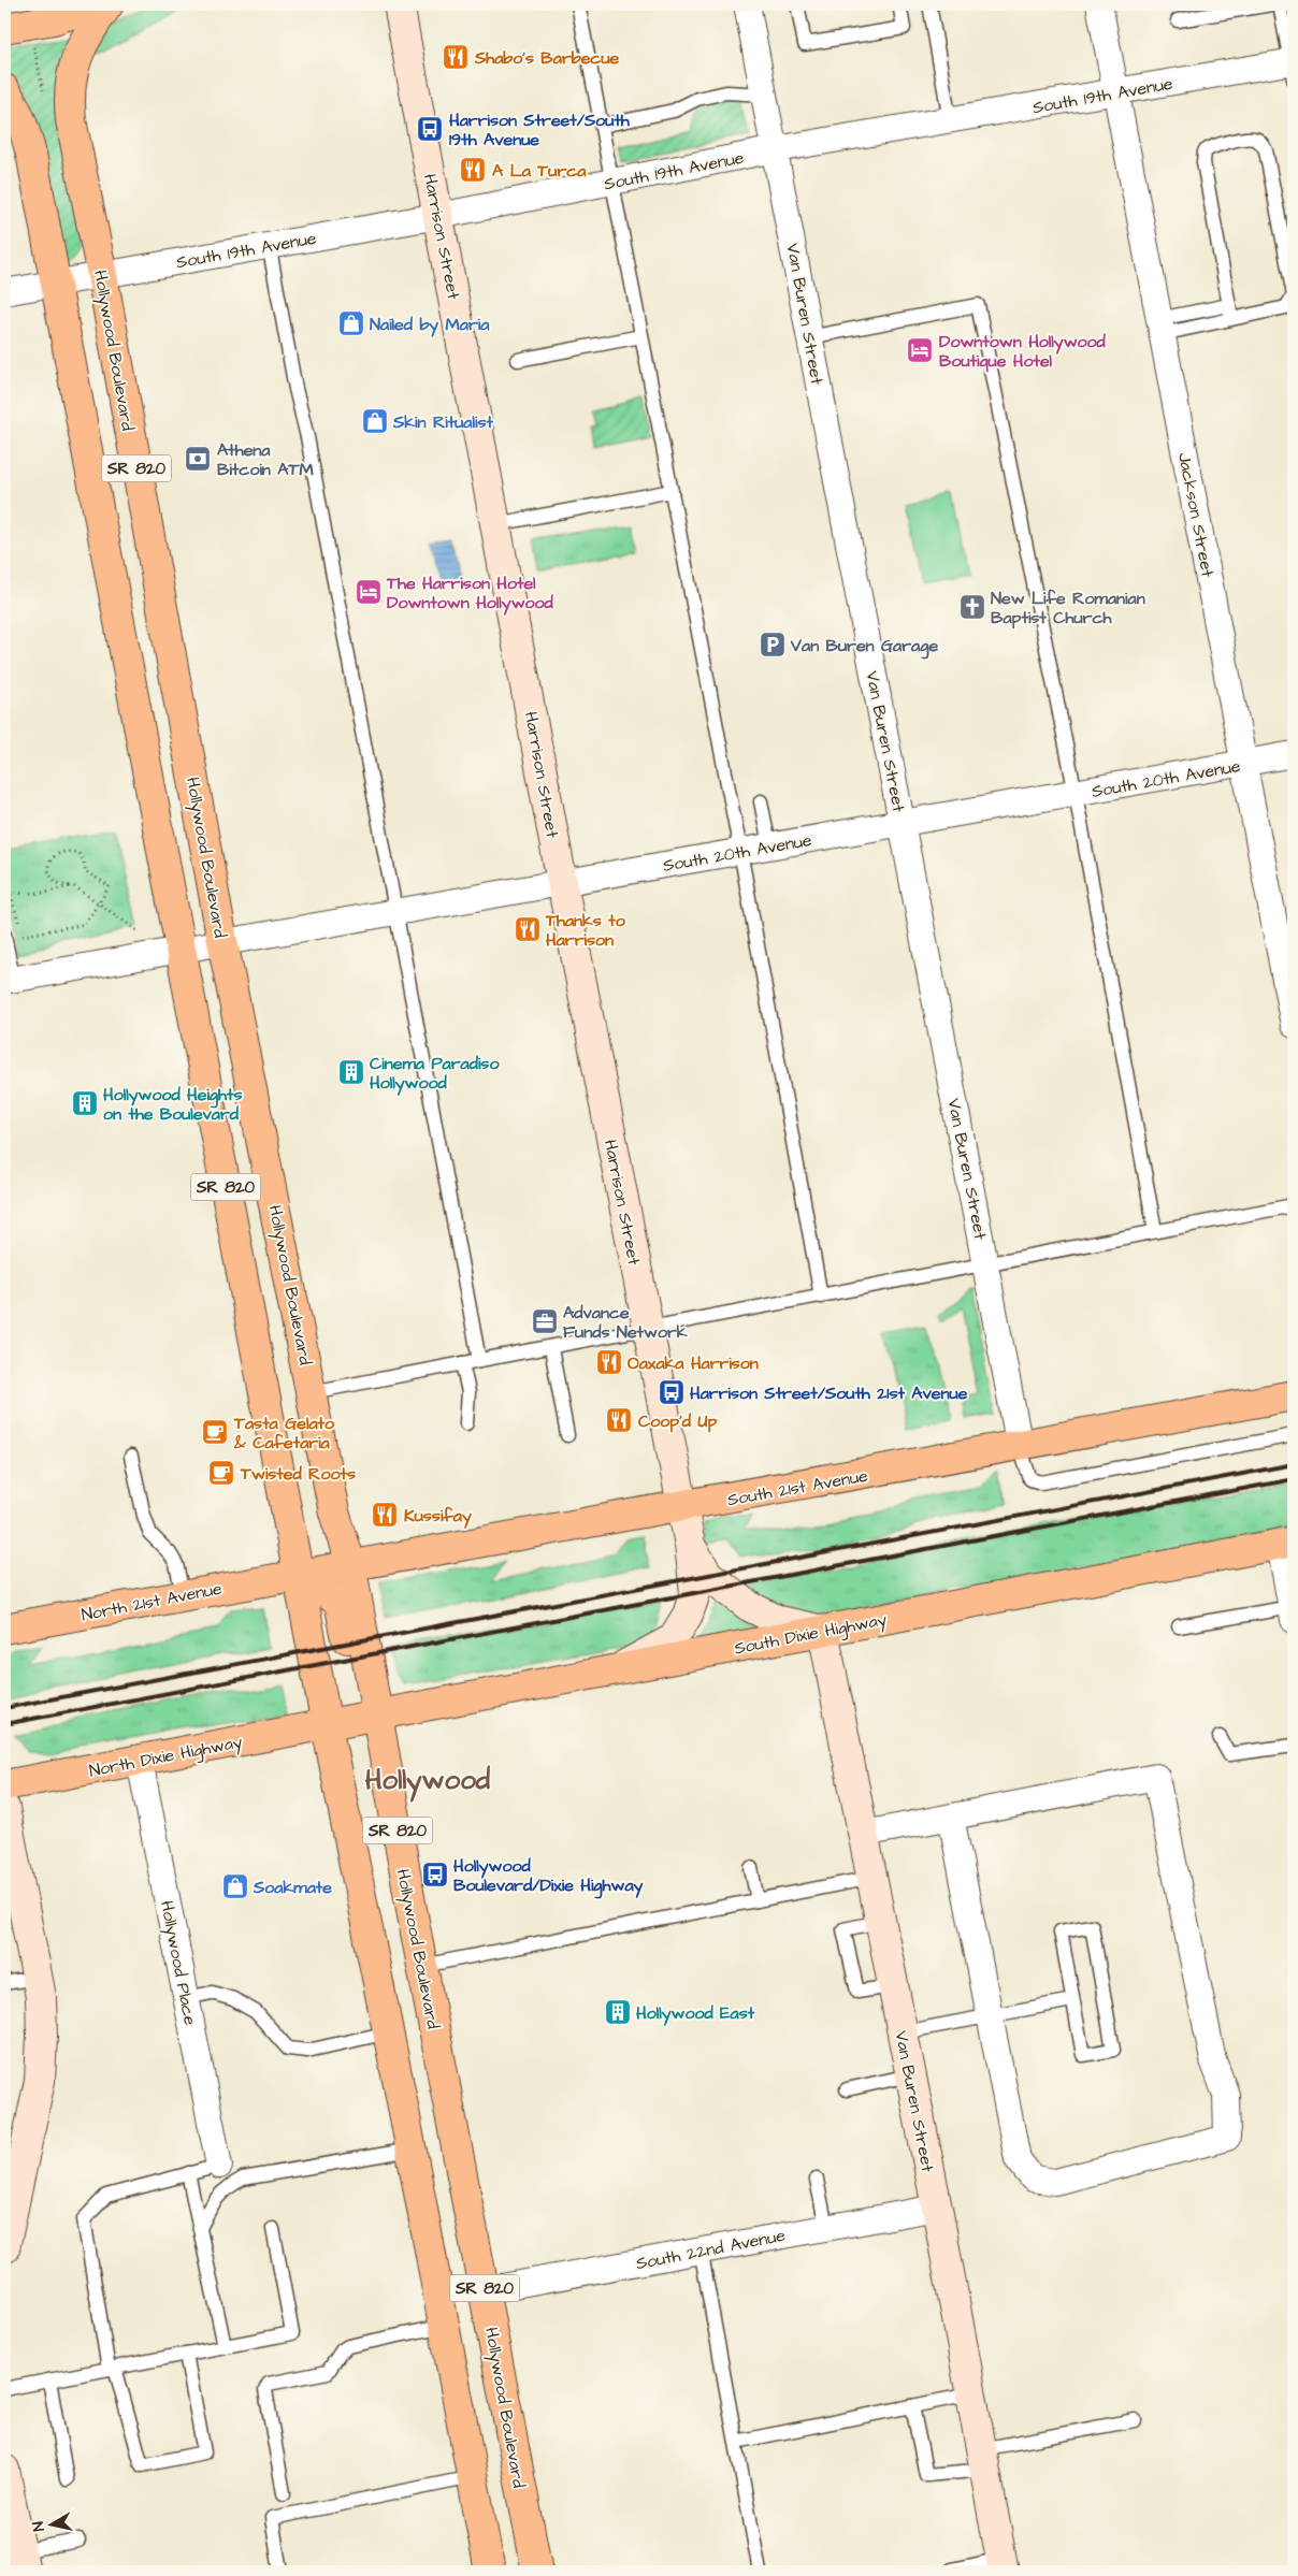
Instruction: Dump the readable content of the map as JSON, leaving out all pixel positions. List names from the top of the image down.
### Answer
{
  "streets": {
    "main road": [
      "Harrison Street",
      "Van Buren Street",
      "Hollywood Boulevard",
      "SR 820",
      "South 21st Avenue",
      "North 21st Avenue",
      "South Dixie Highway",
      "North Dixie Highway"
    ],
    "street": [
      "South 19th Avenue",
      "Jackson Street",
      "South 20th Avenue",
      "Hollywood Place",
      "South 22nd Avenue"
    ]
  },
  "crossings": [
    ["South 19th Avenue", "Harrison Street"],
    ["South 19th Avenue", "Van Buren Street"],
    ["South 19th Avenue", "Hollywood Boulevard"],
    ["South 19th Avenue", "SR 820"],
    ["South 19th Avenue", "Jackson Street"],
    ["Harrison Street", "Van Buren Street"],
    ["Harrison Street", "South 20th Avenue"],
    ["Harrison Street", "South 21st Avenue"],
    ["Harrison Street", "South Dixie Highway"],
    ["Van Buren Street", "South 20th Avenue"],
    ["Van Buren Street", "South 21st Avenue"],
    ["Van Buren Street", "South Dixie Highway"],
    ["Van Buren Street", "South 22nd Avenue"],
    ["Hollywood Boulevard", "South 20th Avenue"],
    ["Hollywood Boulevard", "South 21st Avenue"],
    ["Hollywood Boulevard", "South Dixie Highway"],
    ["Hollywood Boulevard", "South 22nd Avenue"],
    ["SR 820", "South 20th Avenue"],
    ["SR 820", "South 21st Avenue"],
    ["SR 820", "North 21st Avenue"],
    ["SR 820", "South Dixie Highway"],
    ["SR 820", "North Dixie Highway"],
    ["Jackson Street", "South 20th Avenue"],
    ["South 21st Avenue", "North 21st Avenue"],
    ["South Dixie Highway", "North Dixie Highway"],
    ["North Dixie Highway", "Hollywood Place"]
  ],
  "districts": ["Hollywood"],
  "places": {
    "restaurant": [
      "Shabo's Barbecue",
      "A La Turca",
      "Thanks to Harrison",
      "Oaxaka Harrison",
      "Coop'd Up",
      "Kussifay"
    ],
    "bus stop": ["Harrison Street/South 19th Avenue", "Harrison Street/South 21st Avenue", "Hollywood Boulevard/Dixie Highway"],
    "shop": ["Nailed by Maria", "Skin Ritualist", "Soakmate"],
    "hotel": ["Downtown Hollywood Boutique Hotel", "The Harrison Hotel Downtown Hollywood"],
    "bank": ["Athena Bitcoin ATM"],
    "church": ["New Life Romanian Baptist Church"],
    "parking": ["Van Buren Garage"],
    "building": ["Cinema Paradiso Hollywood", "Hollywood Heights on the Boulevard", "Hollywood East"],
    "office": ["Advance Funds Network"],
    "cafe": ["Tasta Gelato & Cafetaria", "Twisted Roots"]
  },
  "north": "left"
}
